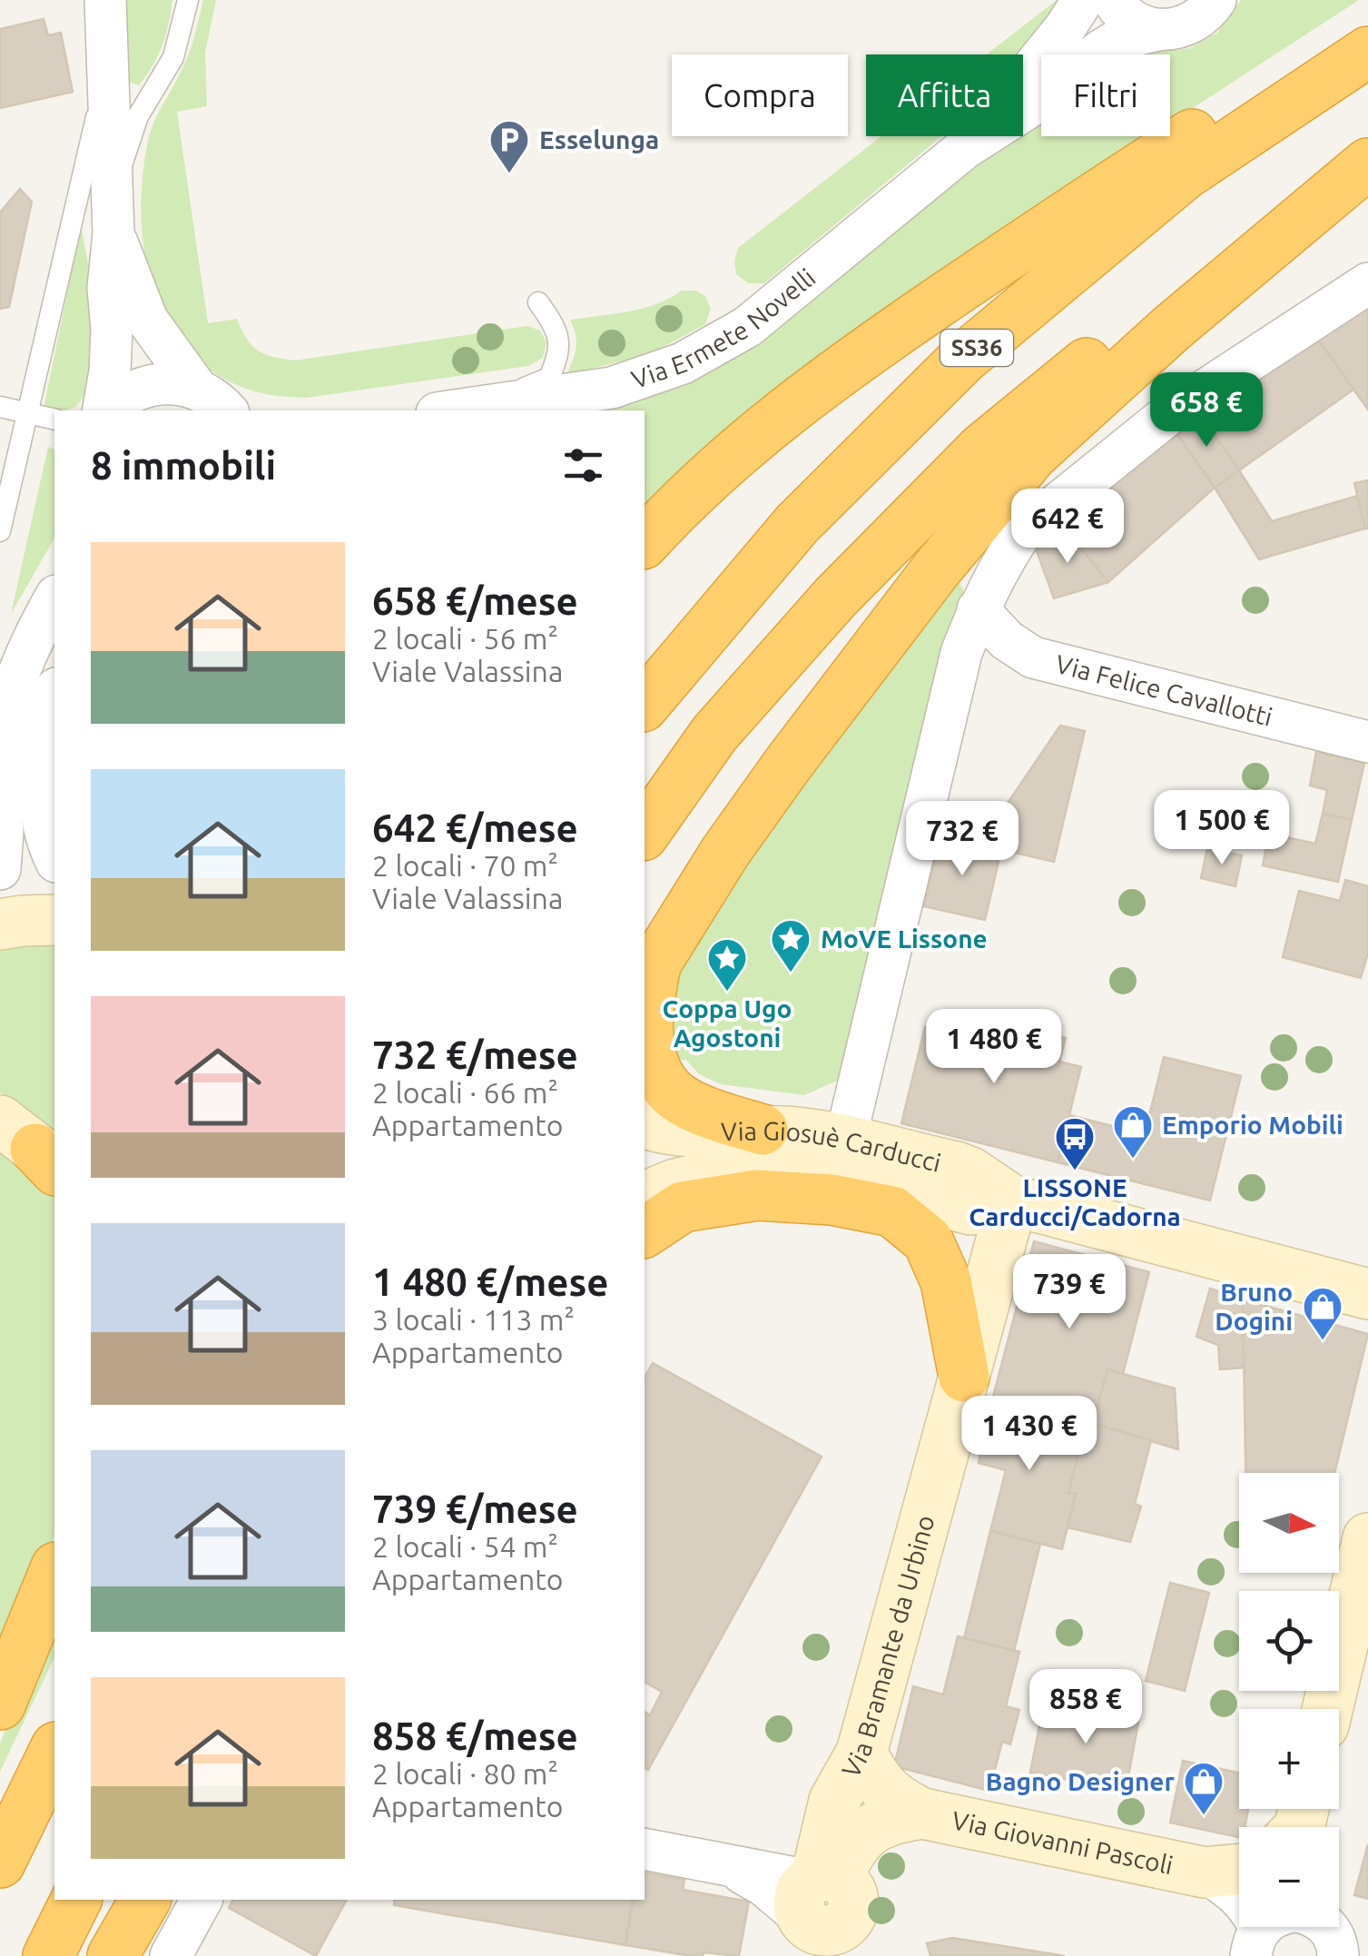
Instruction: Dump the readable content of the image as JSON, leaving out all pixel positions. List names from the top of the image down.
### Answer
{
  "streets": {
    "highway": ["SS36"],
    "street": [
      "Via Ermete Novelli",
      "Via Felice Cavallotti",
      "Via Giosuè Carducci",
      "Via Bramante da Urbino",
      "Via Giovanni Pascoli"
    ]
  },
  "crossings": [
    ["Via Giosuè Carducci", "Via Bramante da Urbino"],
    ["Via Bramante da Urbino", "Via Giovanni Pascoli"]
  ],
  "places": {
    "parking": ["Esselunga"],
    "place": ["MoVE Lissone", "Coppa Ugo Agostoni"],
    "shop": ["Emporio Mobili", "Bruno Dogini", "Bagno Designer"],
    "bus stop": ["LISSONE Carducci/Cadorna"]
  },
  "north": "right",
  "page": {
    "chip": ["Compra", "Affitta", "Filtri"],
    "price": [
      "658 €",
      "642 €",
      "1 500 €",
      "732 €",
      "1 480 €",
      "739 €",
      "1 430 €",
      "858 €"
    ],
    "heading": "8 immobili",
    "list": [
      {
        "name": "658 €/mese",
        "note": "2 locali · 56 m² · Viale Valassina"
      },
      {
        "name": "642 €/mese",
        "note": "2 locali · 70 m² · Viale Valassina"
      },
      {
        "name": "732 €/mese",
        "note": "2 locali · 66 m² · Appartamento"
      },
      {
        "name": "1 480 €/mese",
        "note": "3 locali · 113 m² · Appartamento"
      },
      {
        "name": "739 €/mese",
        "note": "2 locali · 54 m² · Appartamento"
      },
      {
        "name": "858 €/mese",
        "note": "2 locali · 80 m² · Appartamento"
      }
    ],
    "map_buttons": ["+", "−"]
  }
}
